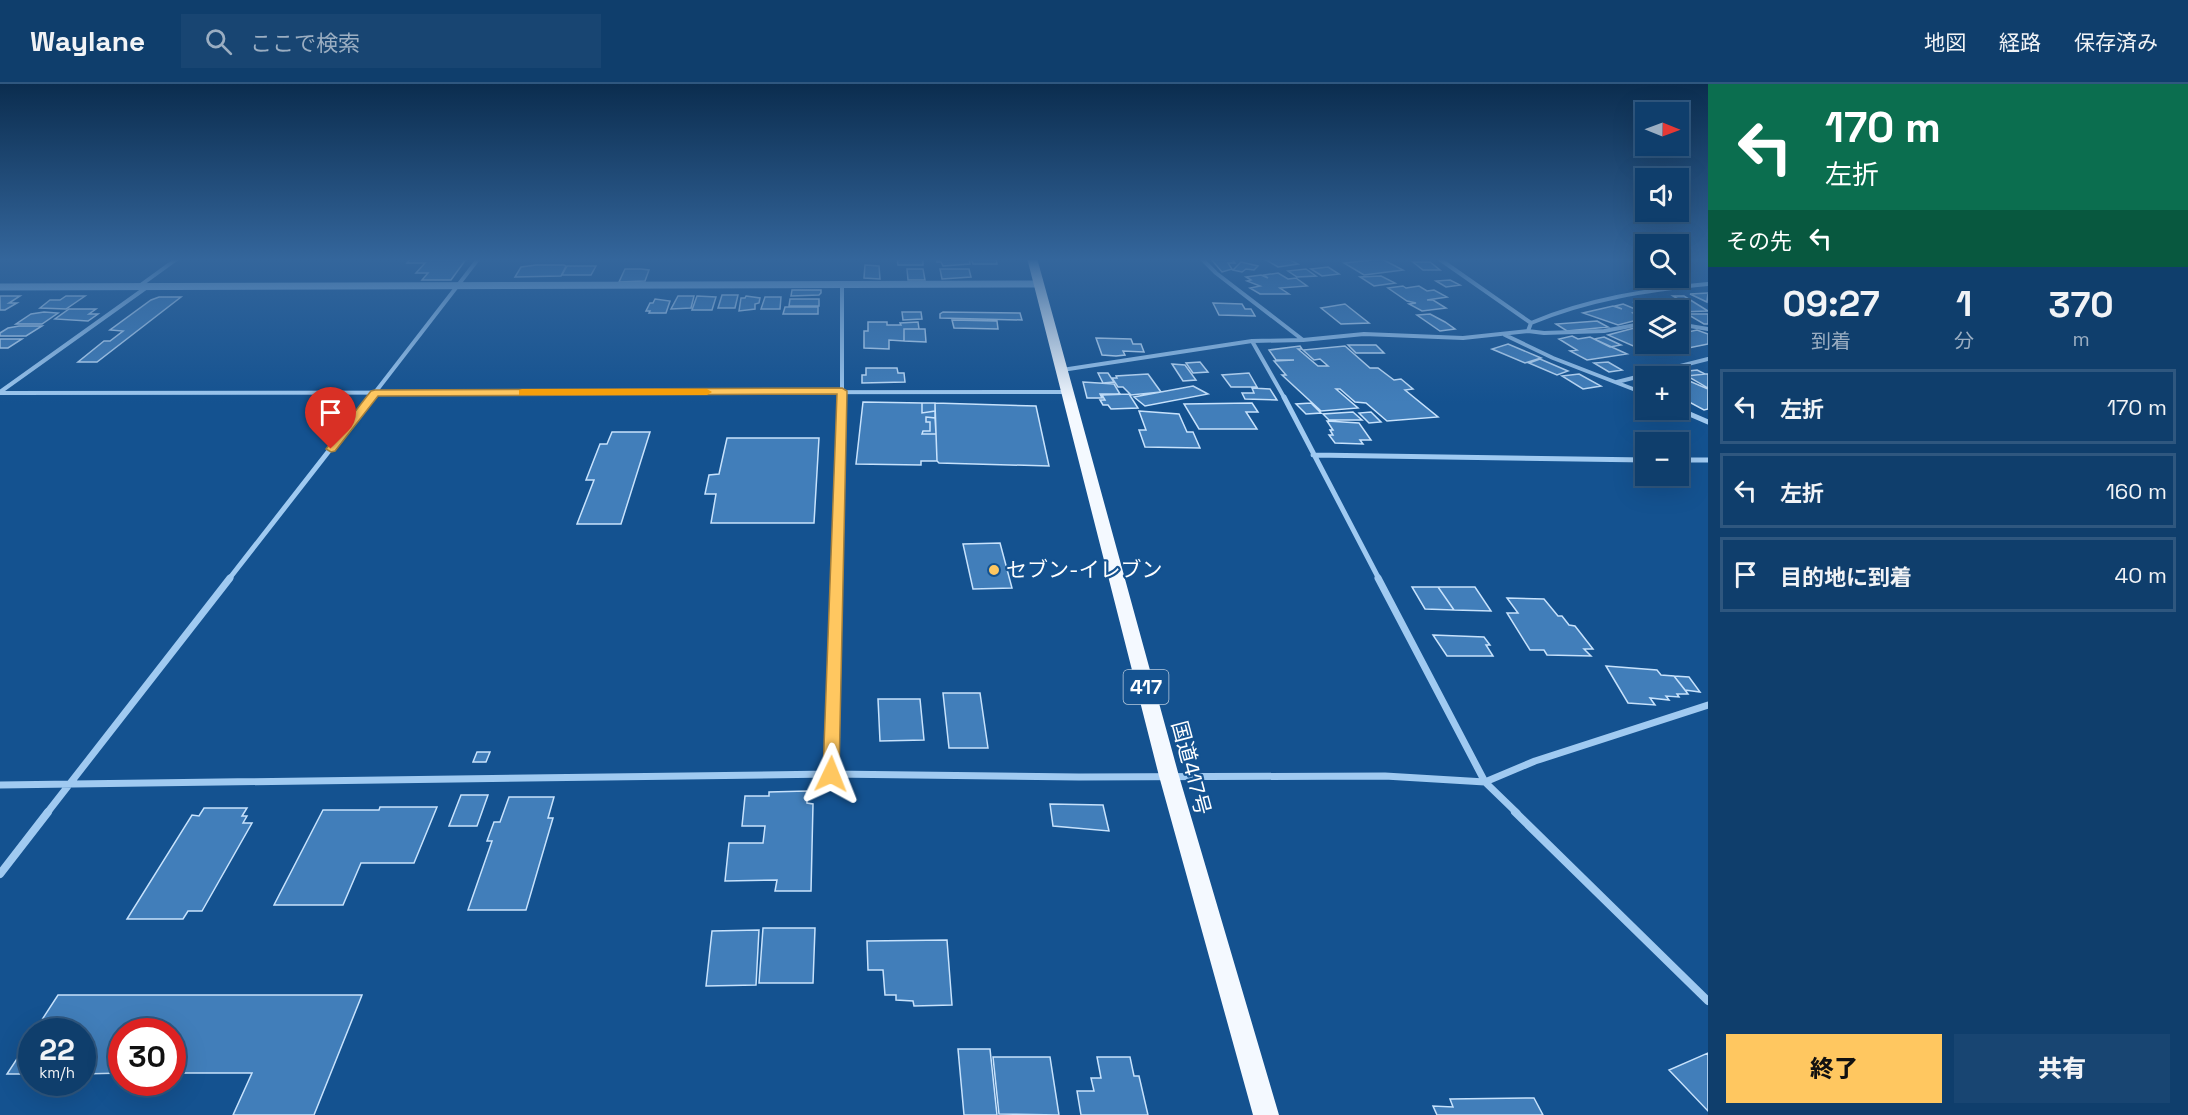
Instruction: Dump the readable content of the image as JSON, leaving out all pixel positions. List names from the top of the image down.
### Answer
{
  "streets": {
    "highway": ["417", "国道417号"]
  },
  "places": ["セブン-イレブン"],
  "north": "right",
  "page": {
    "header": "Waylane",
    "search": "ここで検索",
    "nav": ["地図", "経路", "保存済み"],
    "turn": ["170 m", "左折"],
    "map_buttons": ["+", "−"],
    "then": "その先",
    "eta": [
      "09:27",
      "到着",
      "1",
      "分",
      "370",
      "m"
    ],
    "list": [
      {
        "name": "左折",
        "value": "170 m"
      },
      {
        "name": "左折",
        "value": "160 m"
      },
      {
        "name": "目的地に到着",
        "value": "40 m"
      }
    ],
    "speed": "22 km/h",
    "limit": "30",
    "buttons": ["終了", "共有"]
  }
}
